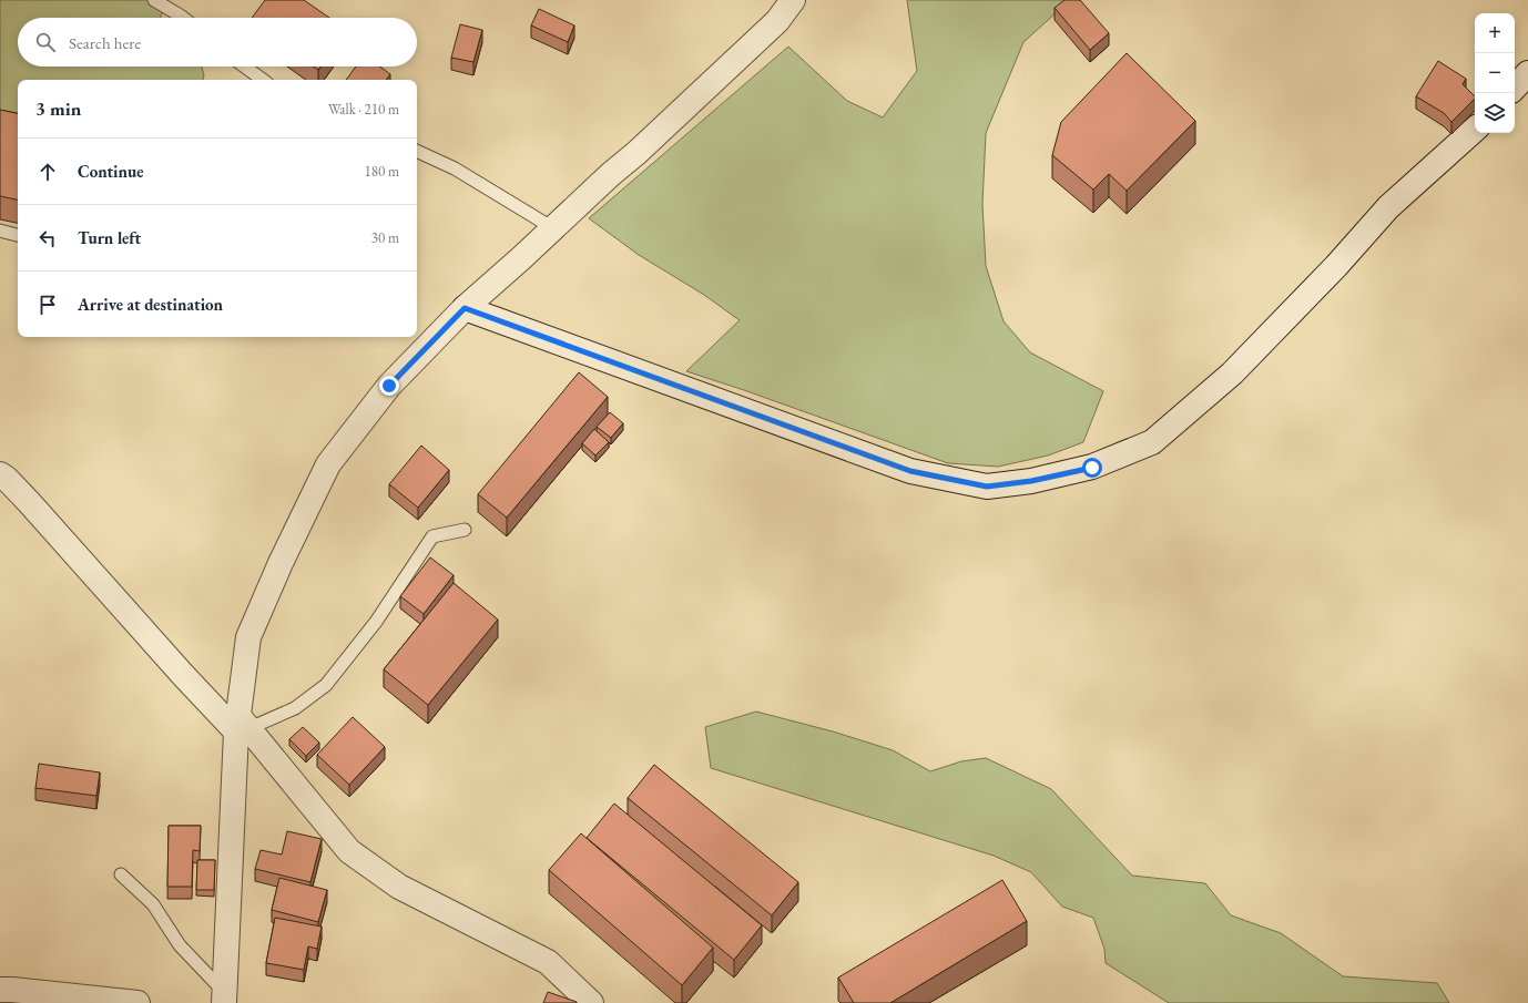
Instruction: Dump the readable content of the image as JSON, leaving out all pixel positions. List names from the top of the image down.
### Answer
{
  "page": {
    "map_buttons": ["+", "−"],
    "search": "Search here",
    "heading": ["3 min", "Walk · 210 m"],
    "list": [
      ["Continue", "180 m"],
      ["Turn left", "30 m"],
      "Arrive at destination"
    ]
  }
}
